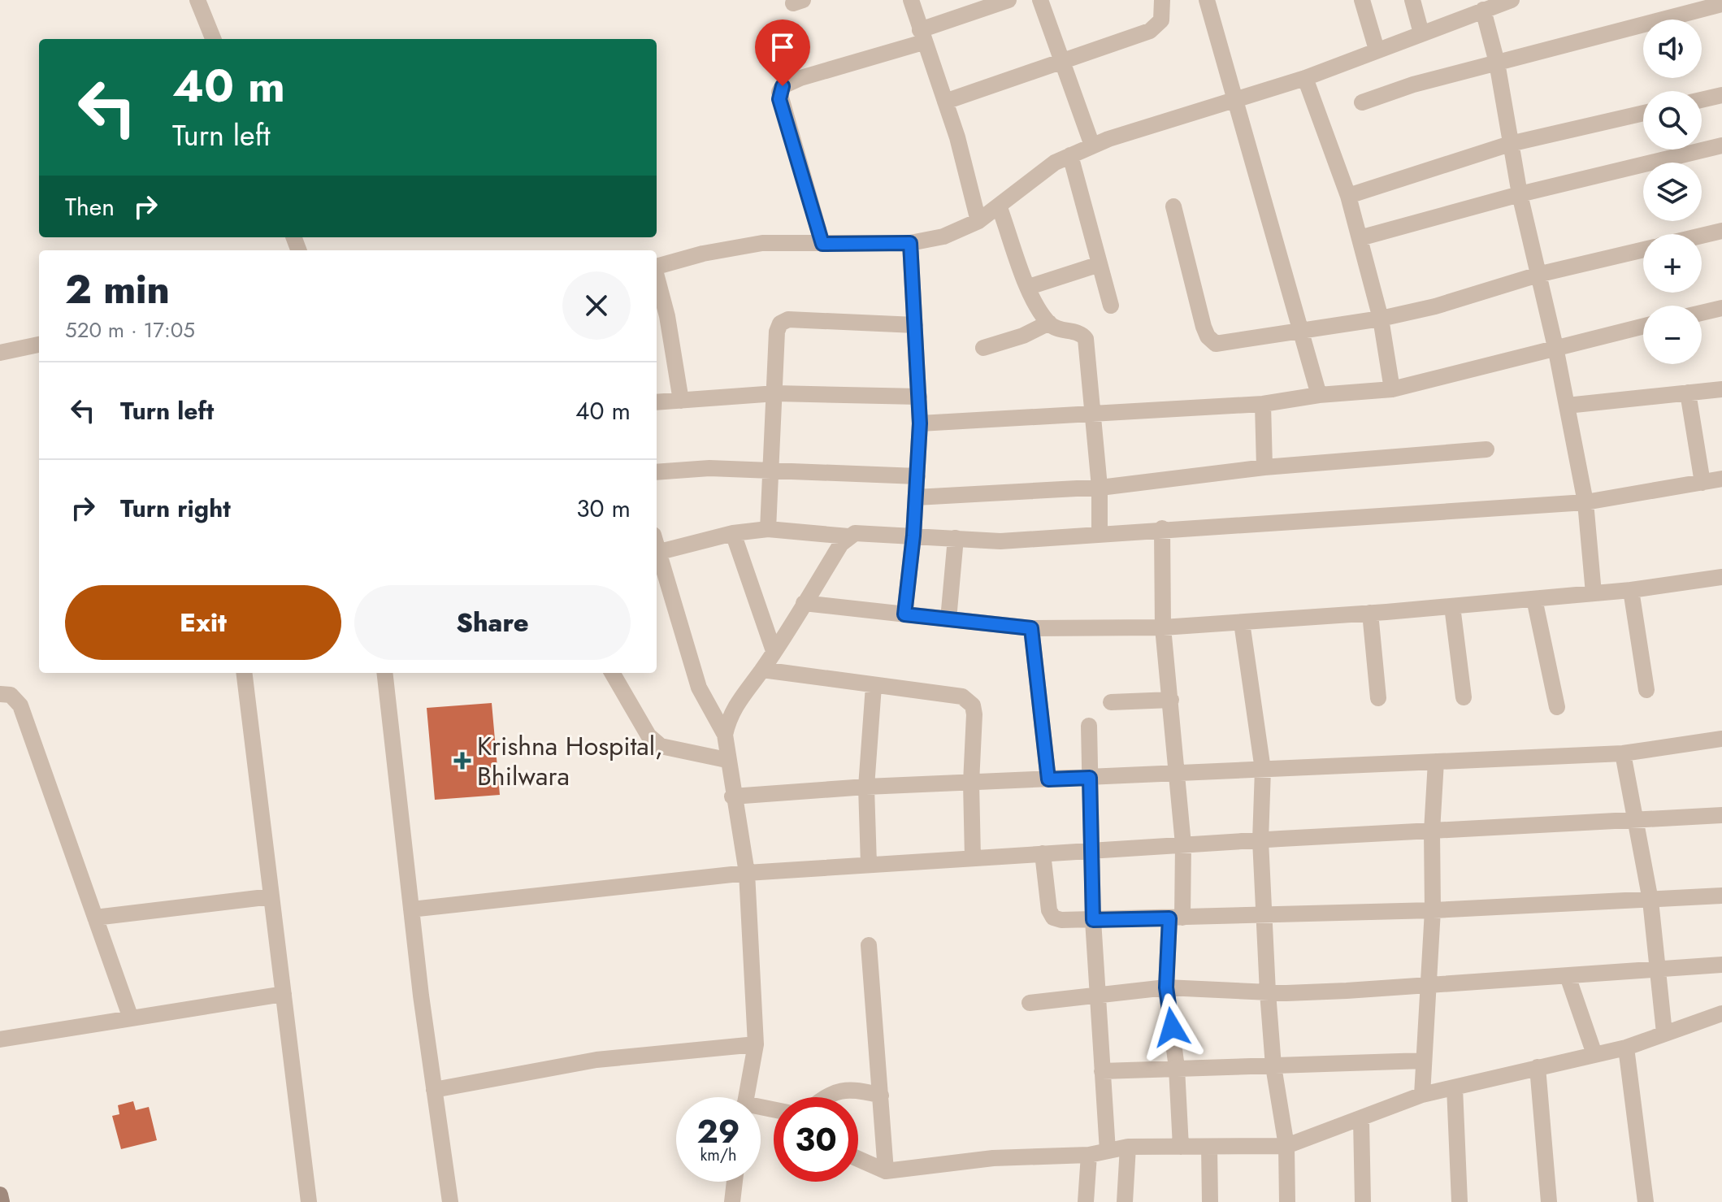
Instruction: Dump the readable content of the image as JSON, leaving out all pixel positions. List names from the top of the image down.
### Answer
{
  "places": {
    "health": ["Krishna Hospital, Bhilwara"]
  },
  "page": {
    "map_buttons": ["+", "−"],
    "turn": ["40 m", "Turn left"],
    "then": "Then",
    "heading": ["2 min", "520 m · 17:05"],
    "list": [
      {
        "name": "Turn left",
        "value": "40 m"
      },
      {
        "name": "Turn right",
        "value": "30 m"
      }
    ],
    "buttons": ["Exit", "Share"],
    "speed": "29 km/h",
    "limit": "30"
  }
}
